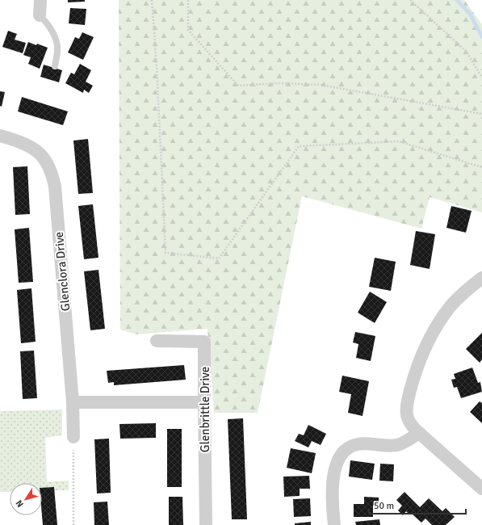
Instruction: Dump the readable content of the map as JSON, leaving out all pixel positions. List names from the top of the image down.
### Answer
{
  "streets": {
    "street": ["Glenclora Drive", "Glenbrittle Drive"]
  },
  "scale_bar": "50 m",
  "north": "bottom left"
}
